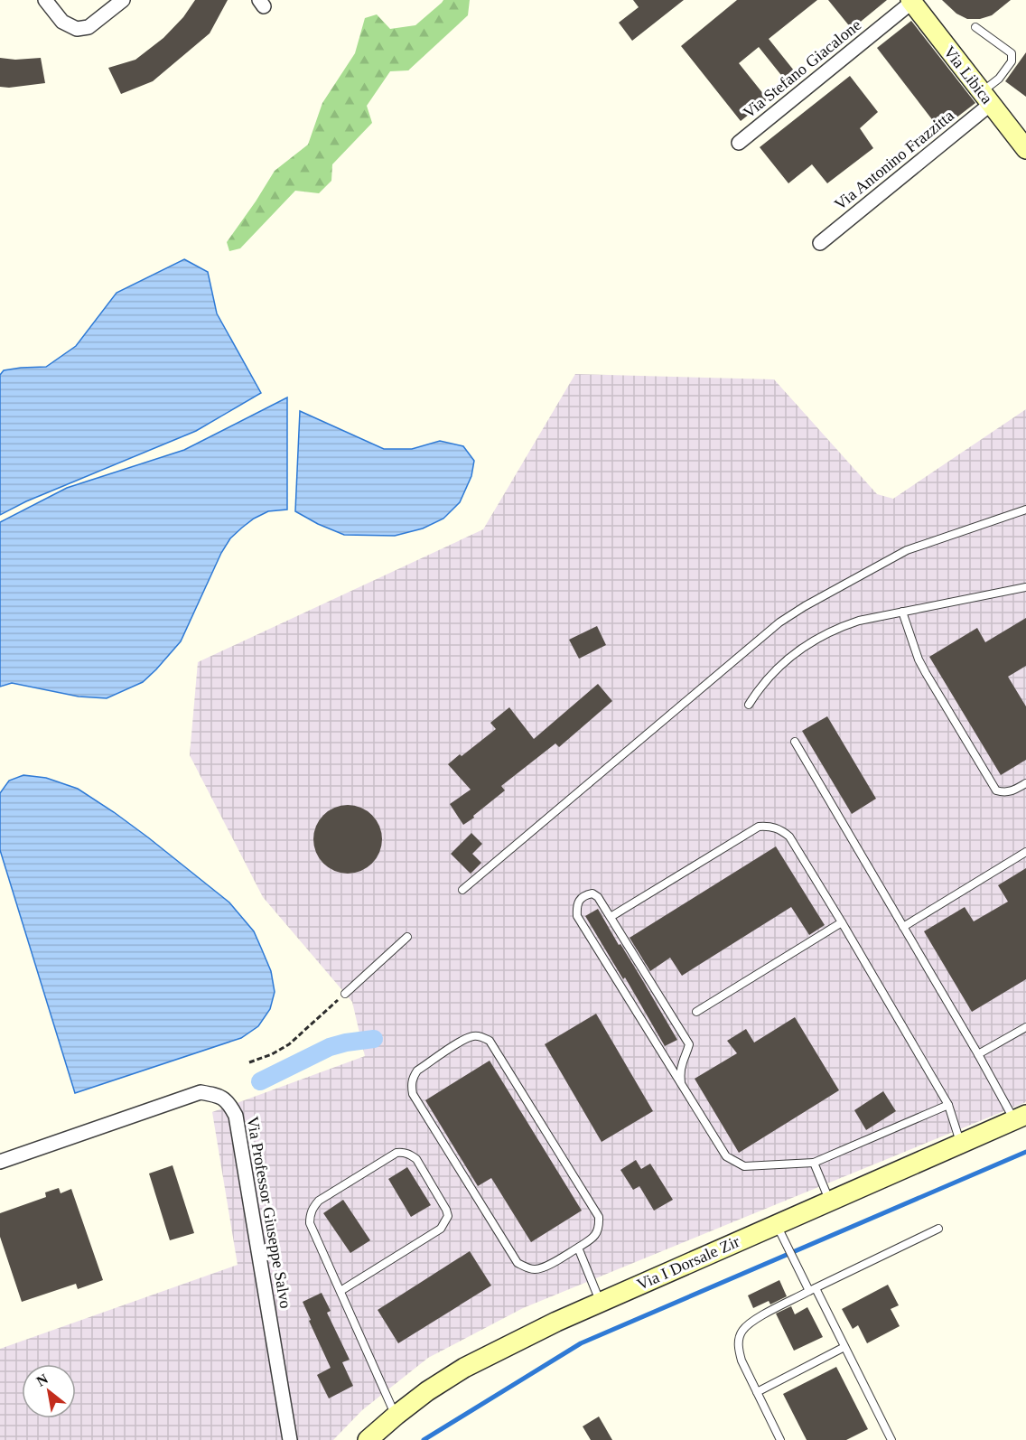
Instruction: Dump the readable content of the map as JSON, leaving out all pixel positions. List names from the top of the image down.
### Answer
{
  "streets": {
    "main road": ["Via Libica", "Via I Dorsale Zir"],
    "street": ["Via Stefano Giacalone", "Via Antonino Frazzitta", "Via Professor Giuseppe Salvo"]
  },
  "crossings": [
    ["Via Stefano Giacalone", "Via Libica"],
    ["Via Libica", "Via Antonino Frazzitta"]
  ],
  "north": "top left"
}
